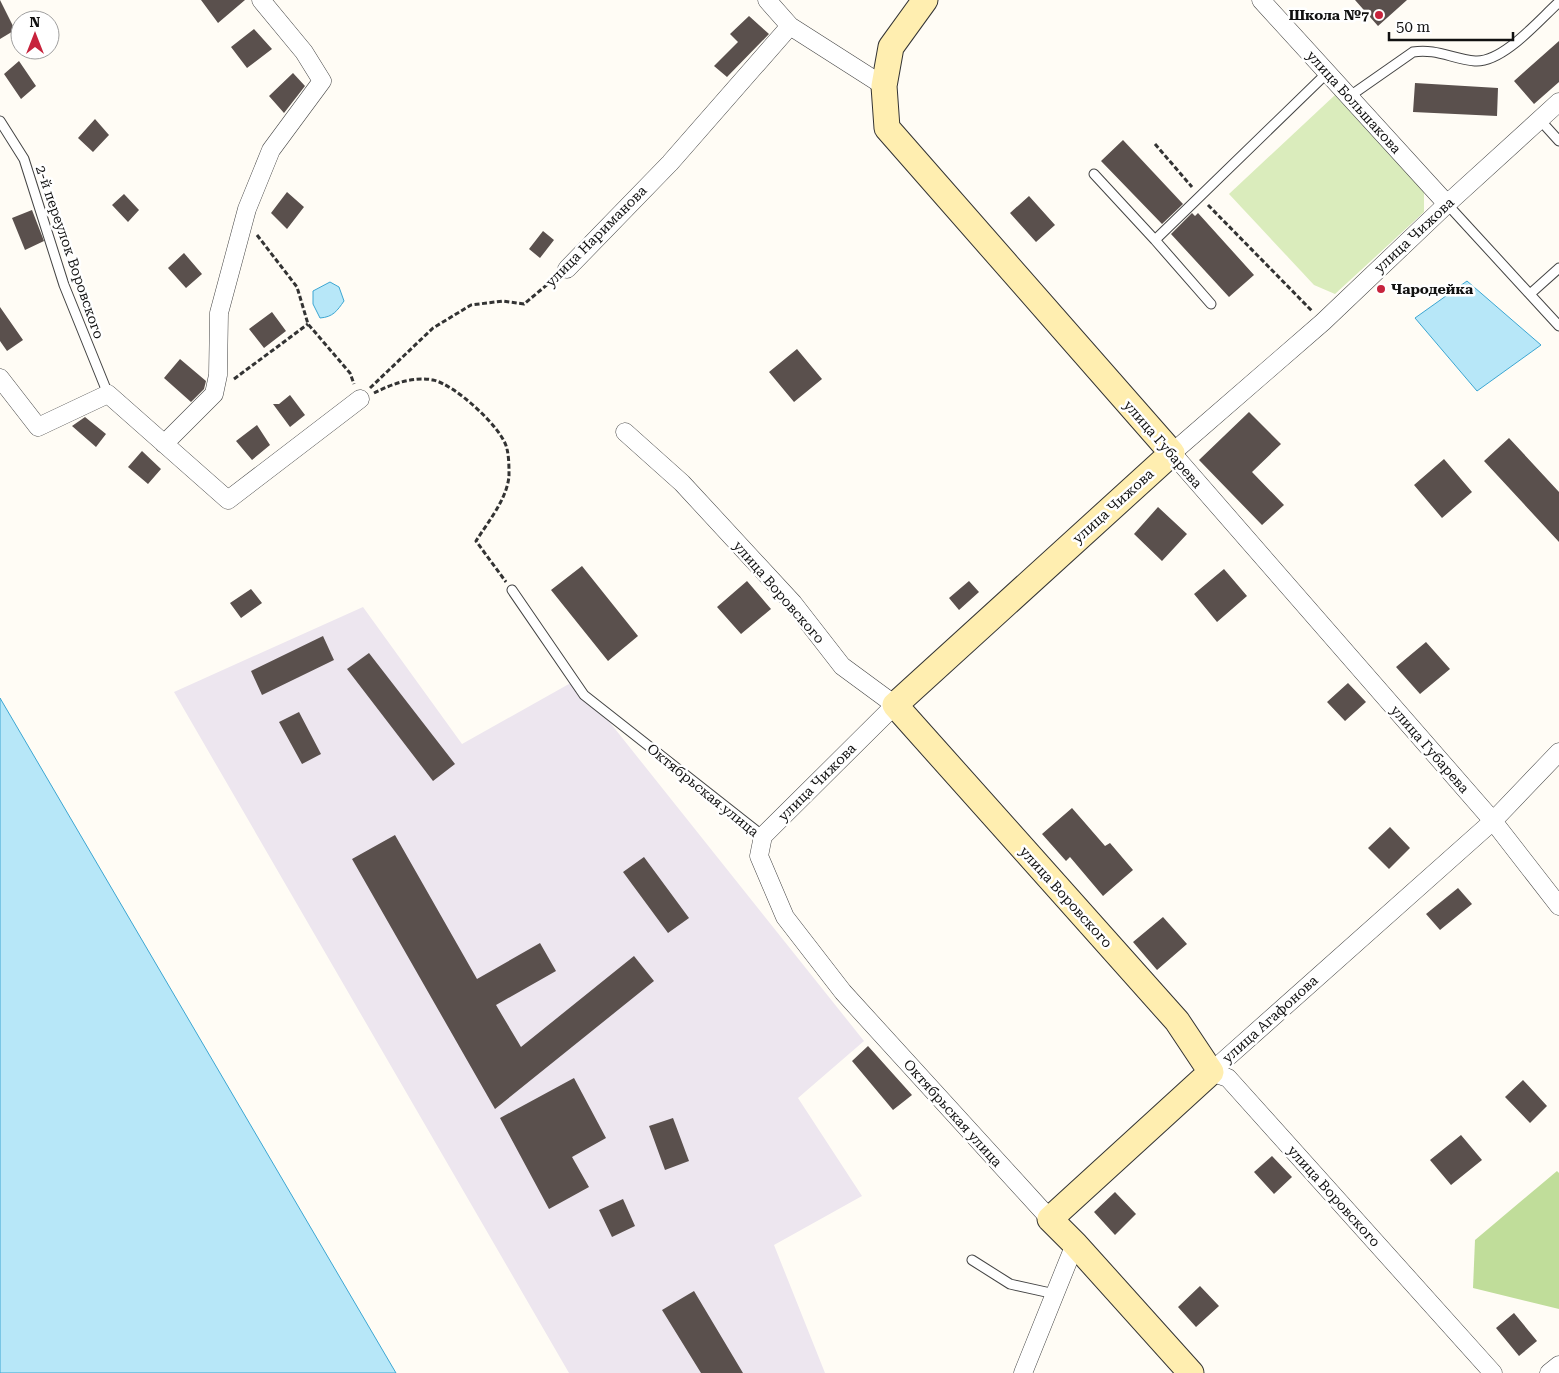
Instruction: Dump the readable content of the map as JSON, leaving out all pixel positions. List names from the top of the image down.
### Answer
{
  "streets": {
    "street": [
      "улица Большакова",
      "улица Чижова",
      "улица Нариманова",
      "улица Губарева",
      "улица Воровского",
      "Октябрьская улица",
      "улица Агафонова"
    ],
    "lane": ["2-й переулок Воровского"]
  },
  "crossings": [
    ["улица Большакова", "улица Чижова"],
    ["улица Чижова", "улица Губарева"],
    ["улица Чижова", "улица Воровского"],
    ["улица Чижова", "Октябрьская улица"],
    ["улица Губарева", "улица Агафонова"],
    ["улица Воровского", "улица Агафонова"],
    ["Октябрьская улица", "улица Агафонова"]
  ],
  "places": ["Школа №7", "Чародейка"],
  "scale_bar": "50 m",
  "north": "top"
}
